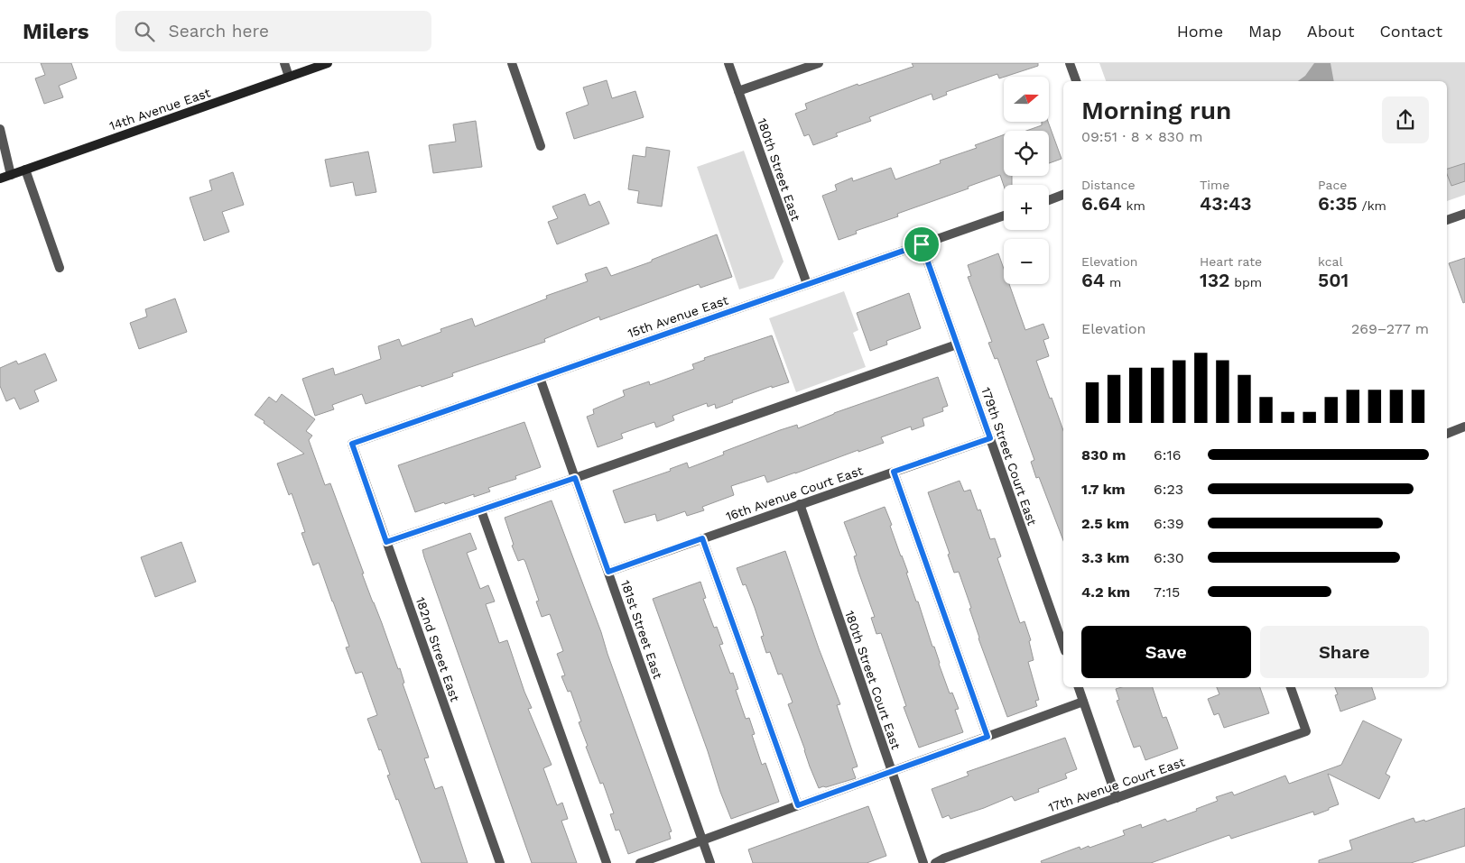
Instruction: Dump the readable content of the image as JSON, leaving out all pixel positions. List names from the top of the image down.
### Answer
{
  "streets": {
    "street": [
      "14th Avenue East",
      "180th Street East",
      "15th Avenue East",
      "179th Street Court East",
      "16th Avenue Court East",
      "181st Street East",
      "182nd Street East",
      "180th Street Court East",
      "17th Avenue Court East"
    ]
  },
  "crossings": [
    ["180th Street East", "15th Avenue East"],
    ["15th Avenue East", "179th Street Court East"],
    ["15th Avenue East", "181st Street East"],
    ["15th Avenue East", "182nd Street East"],
    ["179th Street Court East", "16th Avenue Court East"],
    ["16th Avenue Court East", "181st Street East"],
    ["16th Avenue Court East", "180th Street Court East"]
  ],
  "north": "right",
  "page": {
    "header": "Milers",
    "search": "Search here",
    "nav": [
      "Home",
      "Map",
      "About",
      "Contact"
    ],
    "map_buttons": ["+", "−"],
    "heading": ["Morning run", "09:51 · 8 × 830 m"],
    "stats": [
      ["Distance", "6.64 km"],
      ["Time", "43:43"],
      ["Pace", "6:35 /km"],
      ["Elevation", "64 m"],
      ["Heart rate", "132 bpm"],
      ["kcal", "501"]
    ],
    "chart": ["Elevation", "269–277 m"],
    "list": [
      {
        "name": "830 m",
        "note": "6:16"
      },
      {
        "name": "1.7 km",
        "note": "6:23"
      },
      {
        "name": "2.5 km",
        "note": "6:39"
      },
      {
        "name": "3.3 km",
        "note": "6:30"
      },
      {
        "name": "4.2 km",
        "note": "7:15"
      }
    ],
    "buttons": ["Save", "Share"]
  }
}
